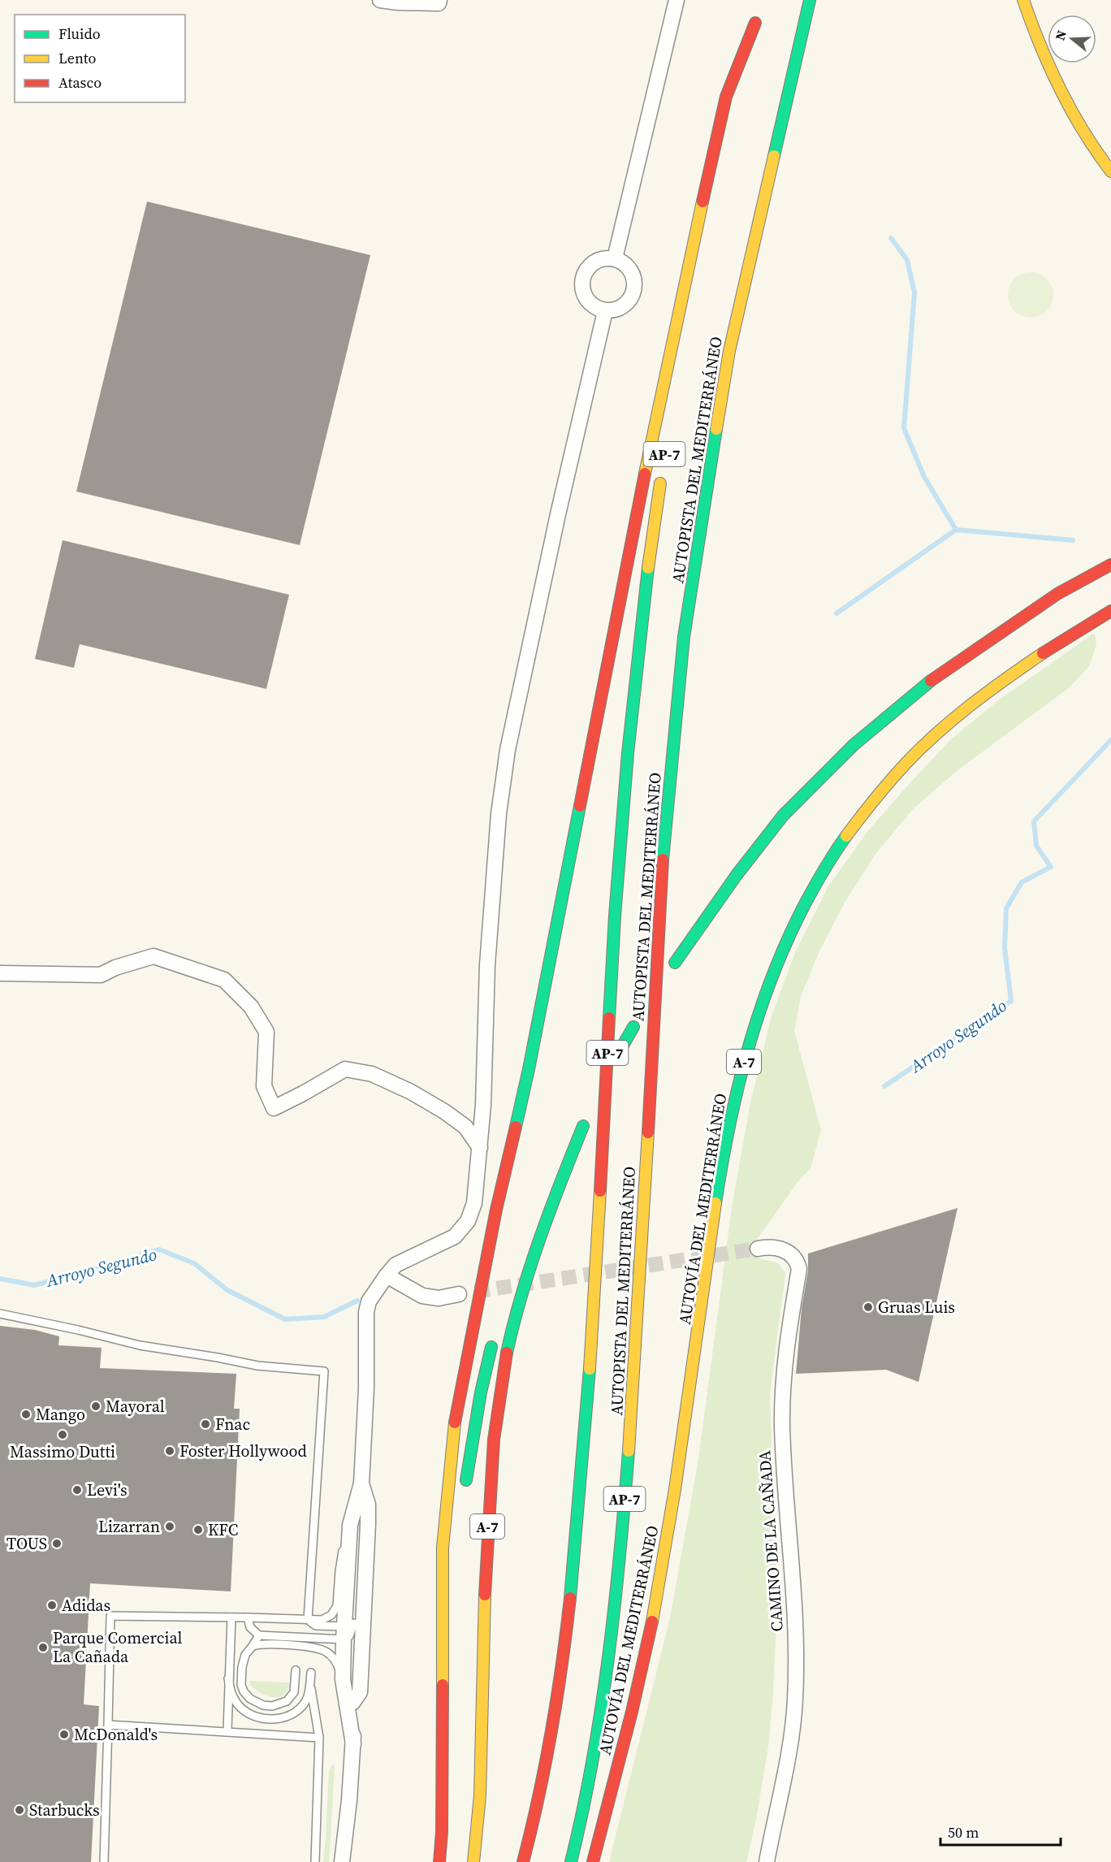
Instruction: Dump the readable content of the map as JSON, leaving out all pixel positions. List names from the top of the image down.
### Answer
{
  "streets": {
    "highway": [
      "AP-7",
      "AUTOPISTA DEL MEDITERRÁNEO",
      "A-7",
      "AUTOVÍA DEL MEDITERRÁNEO"
    ],
    "street": ["CAMINO DE LA CAÑADA"]
  },
  "water": ["Arroyo Segundo"],
  "places": [
    "Gruas Luis",
    "Mayoral",
    "Mango",
    "Fnac",
    "Massimo Dutti",
    "Foster Hollywood",
    "Levi's",
    "Lizarran",
    "KFC",
    "TOUS",
    "Adidas",
    "Parque Comercial La Cañada",
    "McDonald's",
    "Starbucks"
  ],
  "legend": ["Fluido", "Lento", "Atasco"],
  "scale_bar": "50 m",
  "north": "left"
}
